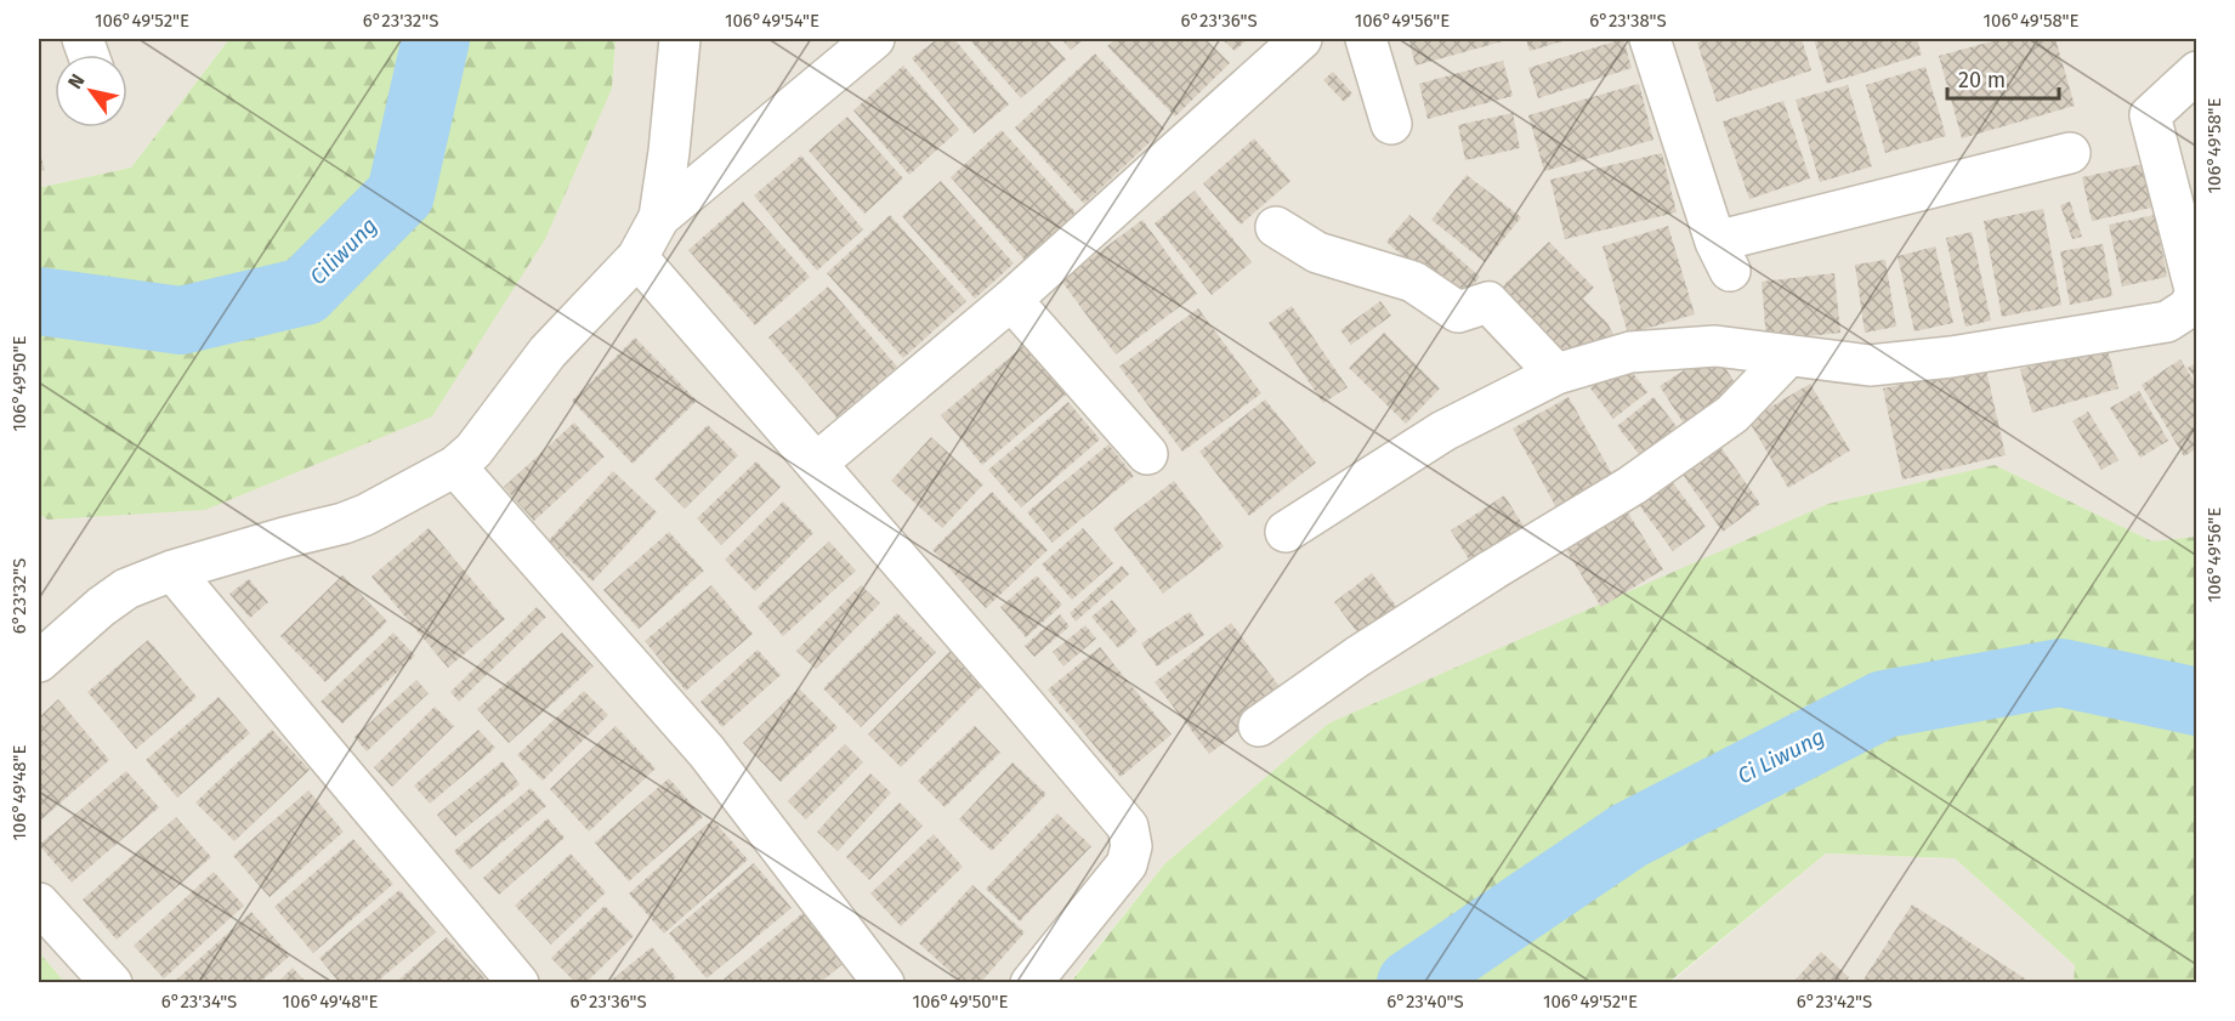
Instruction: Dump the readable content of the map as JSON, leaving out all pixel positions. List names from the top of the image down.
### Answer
{
  "water": ["Ciliwung", "Ci Liwung"],
  "scale_bar": "20 m",
  "north": "top left",
  "coordinates": [
    "106°49'52\"E",
    "6°23'32\"S",
    "106°49'54\"E",
    "6°23'36\"S",
    "106°49'56\"E",
    "6°23'38\"S",
    "106°49'58\"E",
    "106°49'50\"E",
    "106°49'48\"E",
    "6°23'34\"S",
    "6°23'40\"S",
    "6°23'42\"S"
  ]
}
